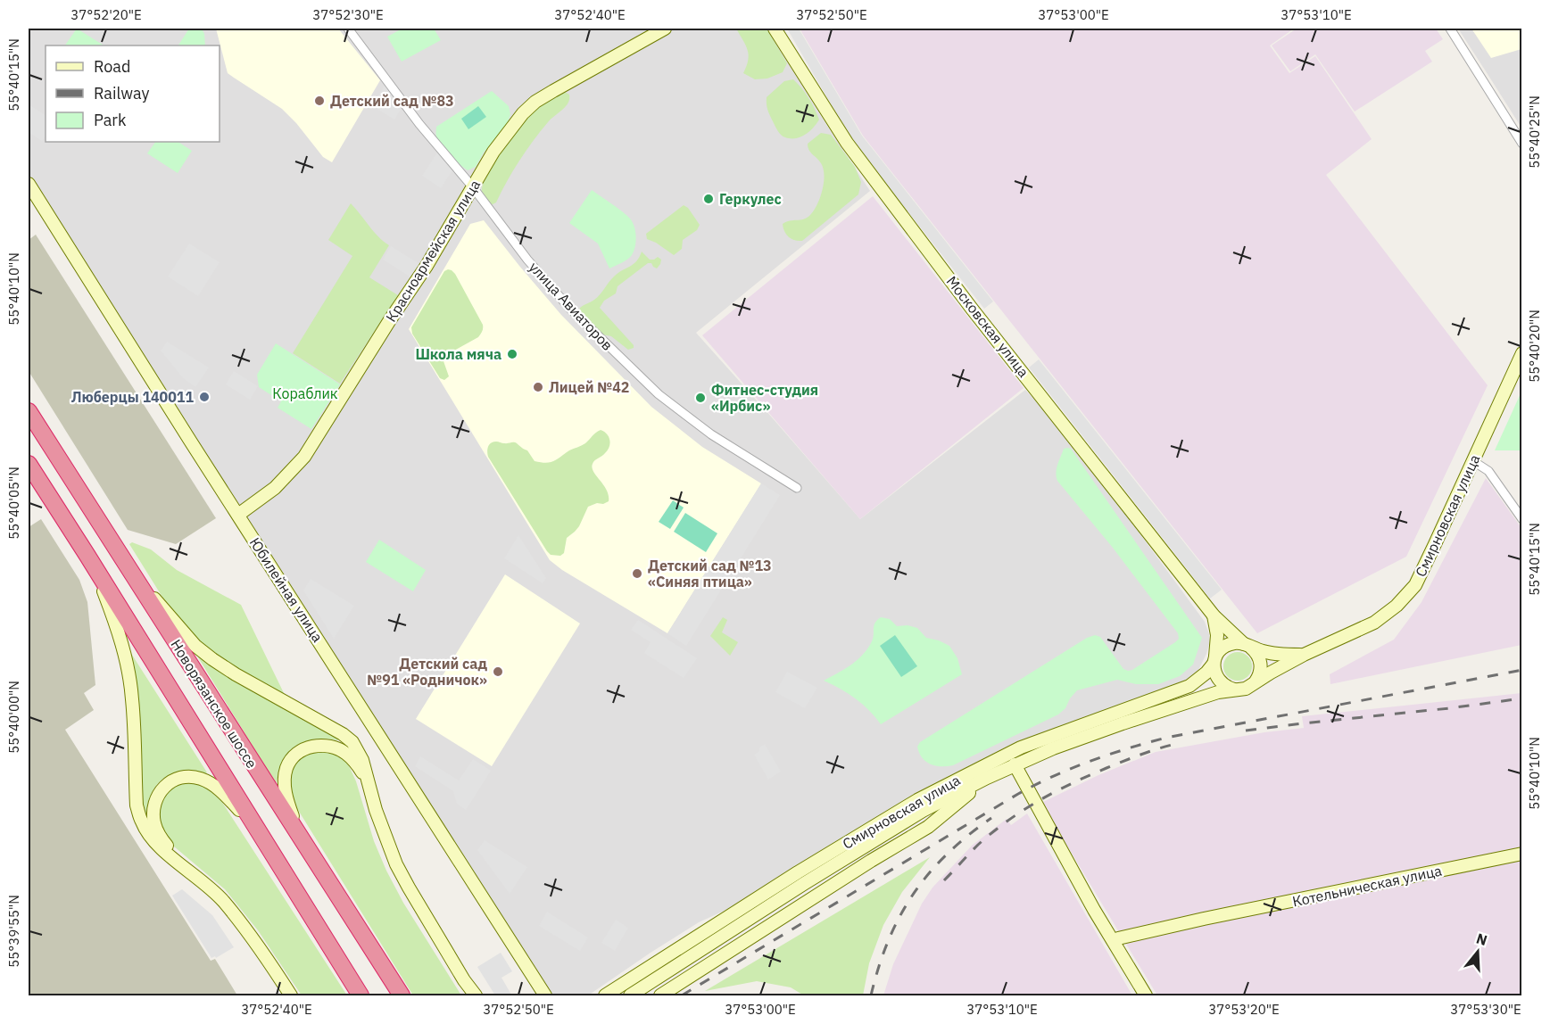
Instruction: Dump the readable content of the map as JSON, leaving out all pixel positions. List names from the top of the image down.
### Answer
{
  "streets": {
    "highway": ["Новорязанское шоссе"],
    "main road": [
      "Красноармейская улица",
      "Московская улица",
      "Смирновская улица",
      "Юбилейная улица",
      "Котельническая улица"
    ],
    "street": ["улица Авиаторов"]
  },
  "crossings": [
    ["Красноармейская улица", "улица Авиаторов"],
    ["Красноармейская улица", "Юбилейная улица"],
    ["Московская улица", "Смирновская улица"]
  ],
  "parks": ["Кораблик"],
  "places": [
    "Детский сад №83",
    "Геркулес",
    "Школа мяча",
    "Лицей №42",
    "Люберцы 140011",
    "Фитнес-студия «Ирбис»",
    "Детский сад №13 «Синяя птица»",
    "Детский сад №91 «Родничок»"
  ],
  "legend": ["Road", "Railway", "Park"],
  "north": "top",
  "coordinates": [
    "37°52'20\"E",
    "37°52'30\"E",
    "37°52'40\"E",
    "37°52'50\"E",
    "37°53'00\"E",
    "37°53'10\"E",
    "55°40'15\"N",
    "55°40'25\"N",
    "55°40'10\"N",
    "55°40'20\"N",
    "55°40'05\"N",
    "55°40'00\"N",
    "55°39'55\"N",
    "37°53'20\"E",
    "37°53'30\"E"
  ]
}
